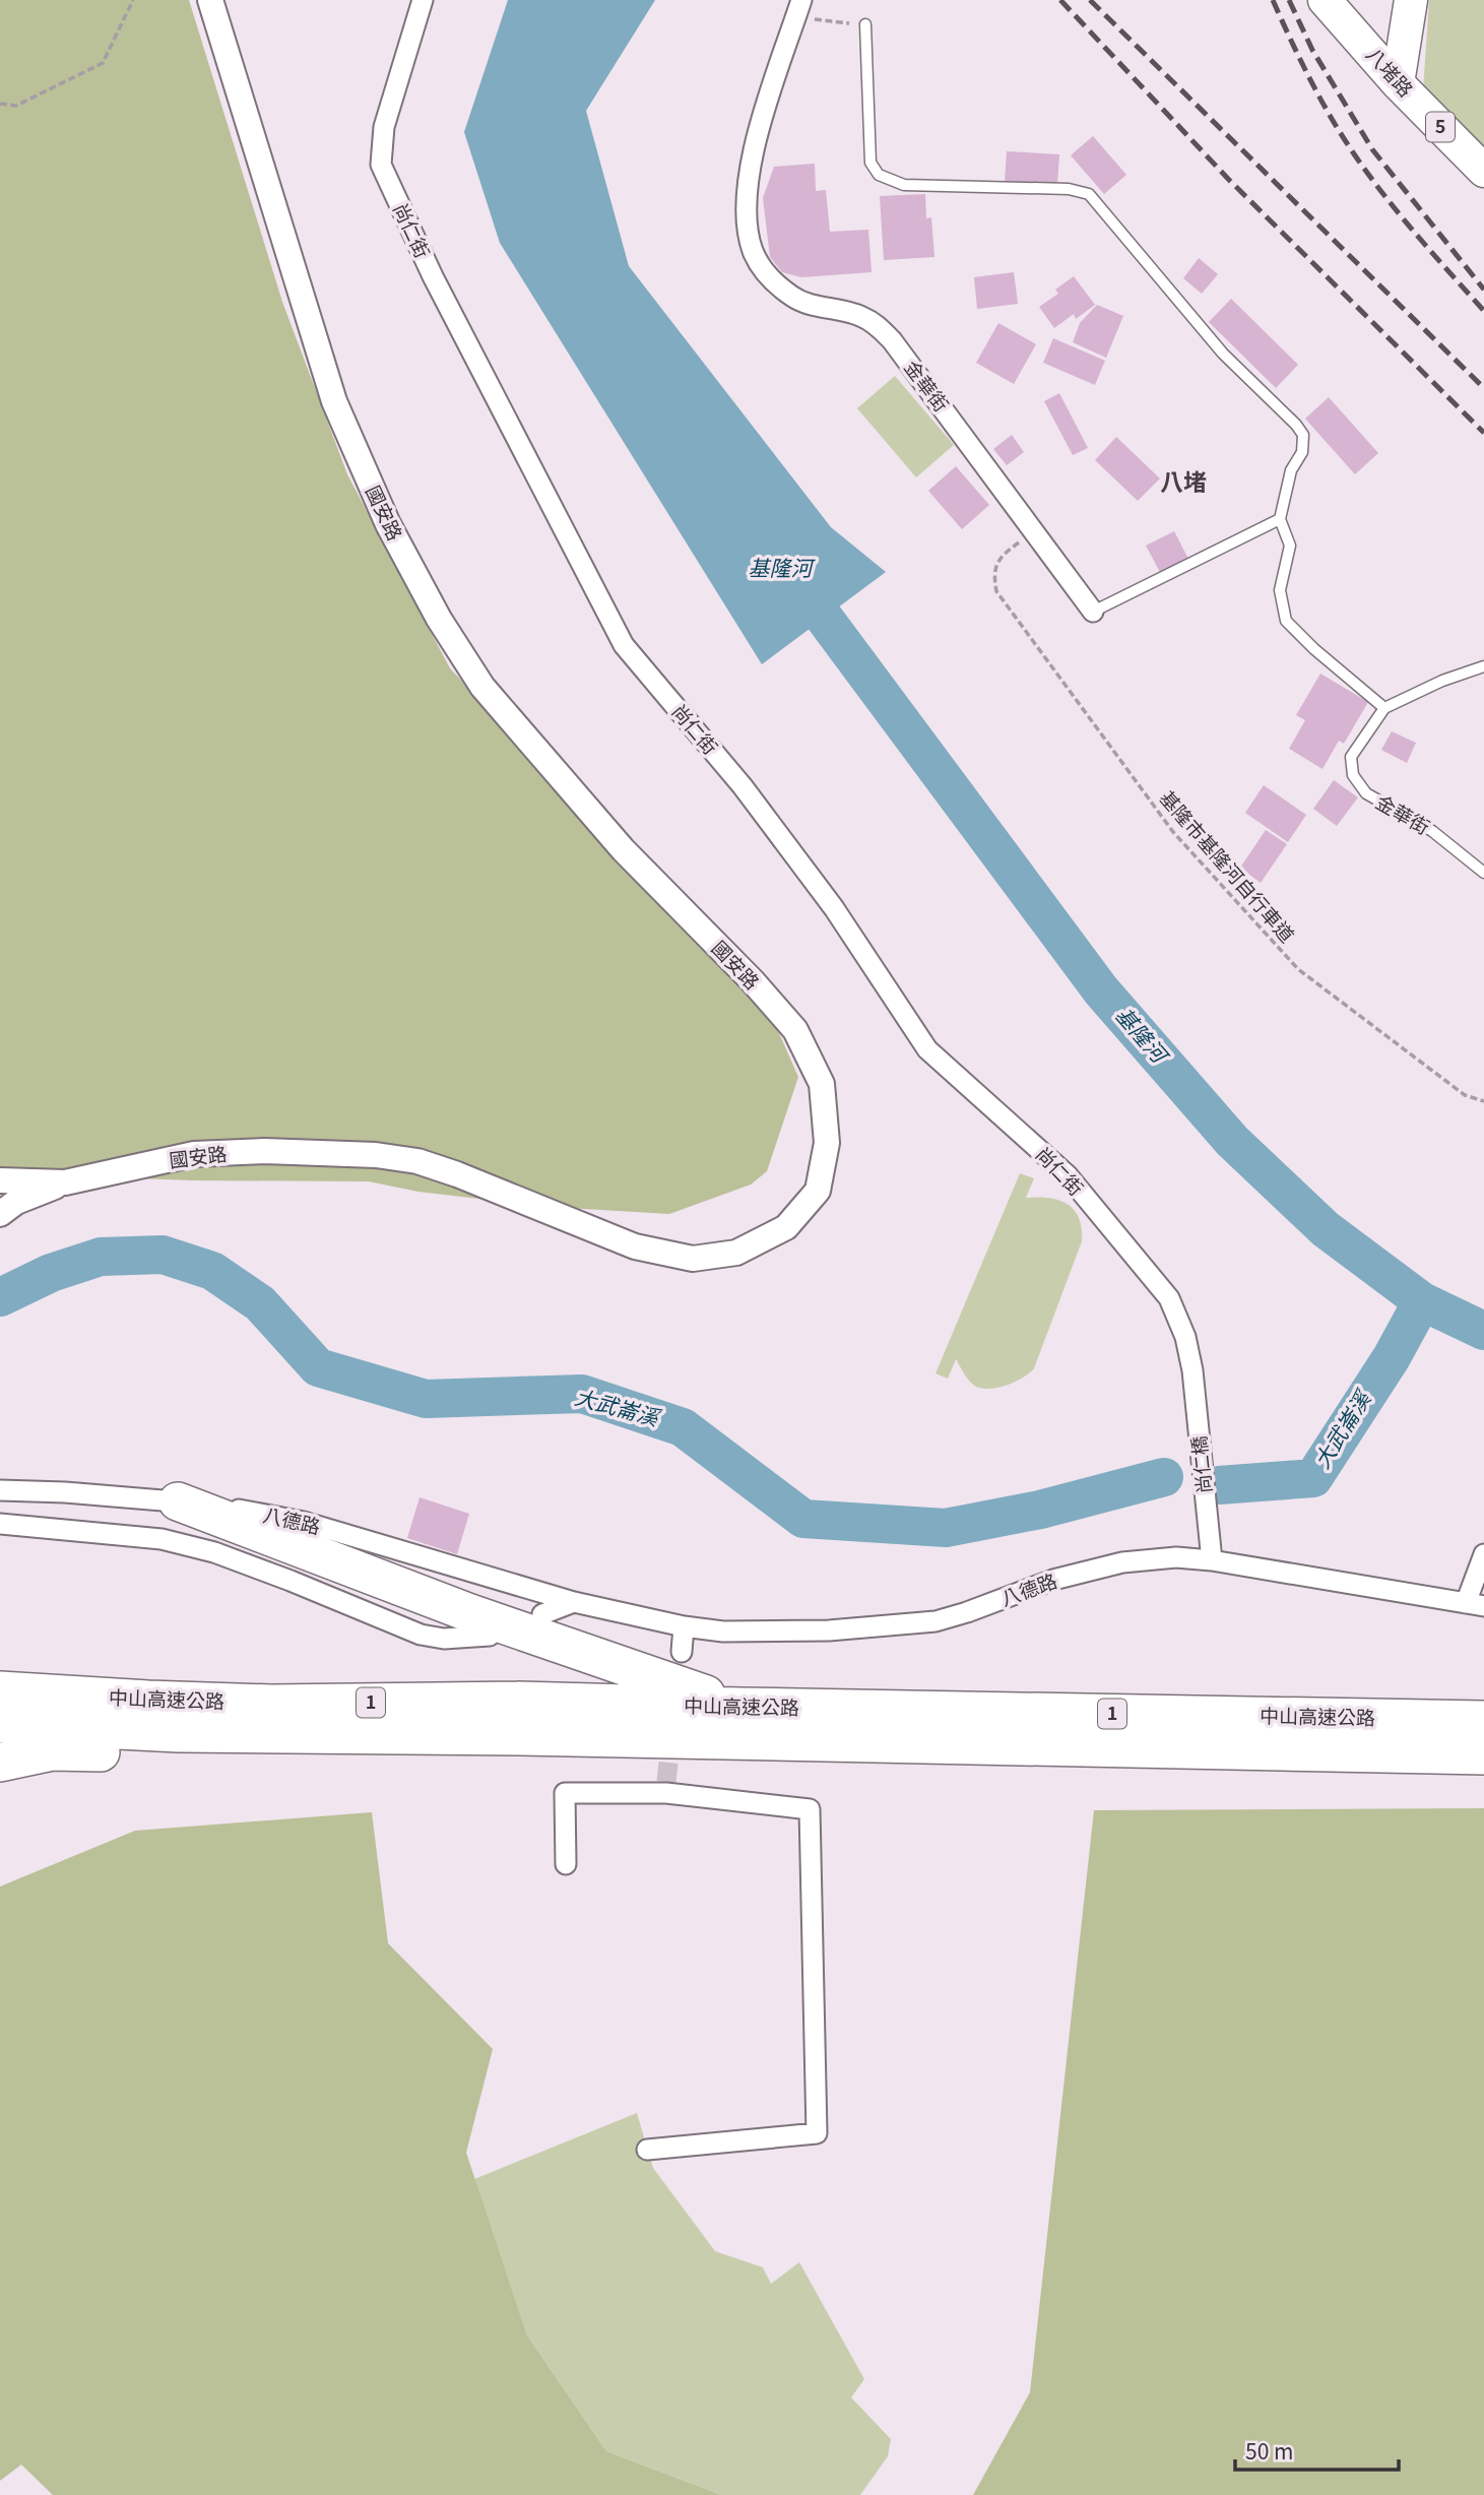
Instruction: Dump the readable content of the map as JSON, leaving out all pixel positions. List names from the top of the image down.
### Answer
{
  "streets": {
    "highway": ["中山高速公路", "1"],
    "main road": ["八堵路", "5"],
    "street": [
      "尚仁街",
      "金華街",
      "國安路",
      "尚仁橋",
      "八德路"
    ],
    "path": ["基隆市基隆河自行車道"]
  },
  "crossings": [
    ["尚仁街", "尚仁橋"],
    ["金華街", "基隆市基隆河自行車道"],
    ["尚仁橋", "八德路"]
  ],
  "districts": ["八堵"],
  "water": ["基隆河", "大武崙溪"],
  "scale_bar": "50 m"
}
